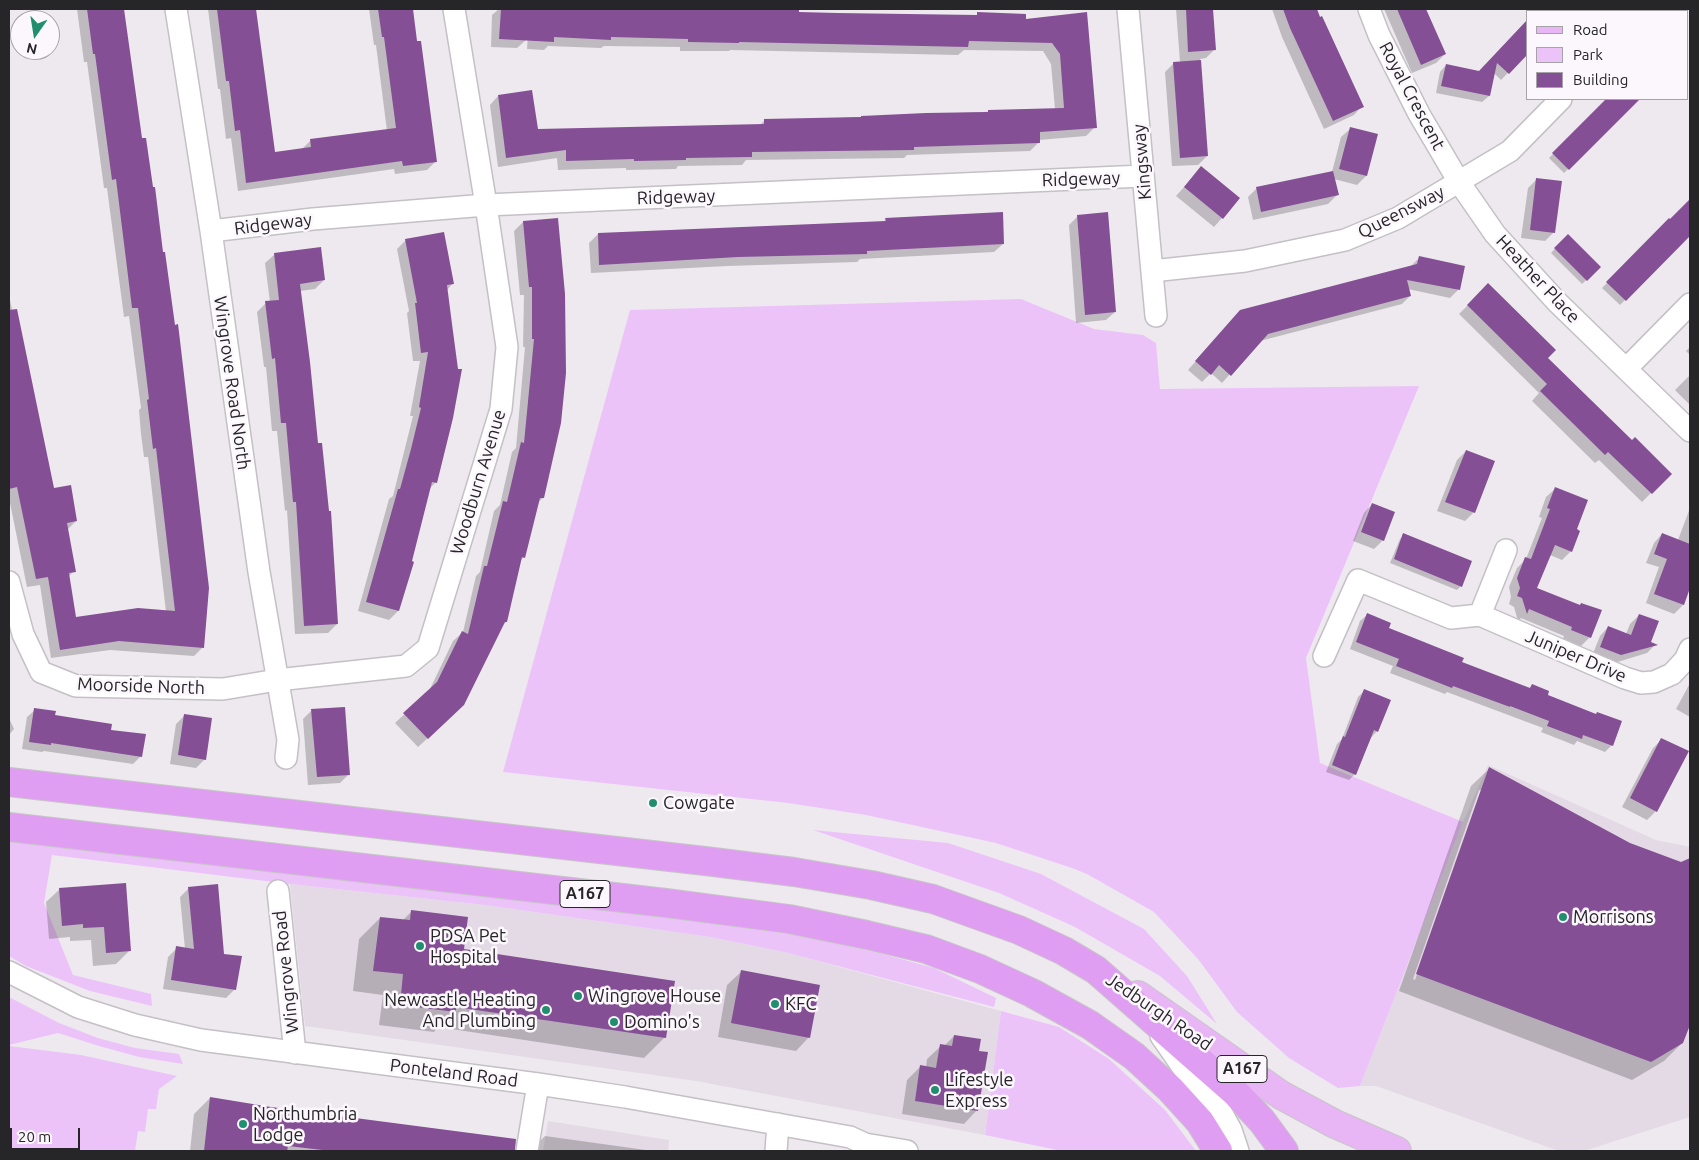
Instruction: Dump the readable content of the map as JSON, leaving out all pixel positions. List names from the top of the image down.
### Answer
{
  "streets": {
    "highway": ["A167", "Jedburgh Road"],
    "street": [
      "Royal Crescent",
      "Kingsway",
      "Ridgeway",
      "Queensway",
      "Heather Place",
      "Wingrove Road North",
      "Woodburn Avenue",
      "Juniper Drive",
      "Moorside North",
      "Wingrove Road",
      "Ponteland Road"
    ]
  },
  "crossings": [
    ["Royal Crescent", "Queensway"],
    ["Royal Crescent", "Heather Place"],
    ["Kingsway", "Ridgeway"],
    ["Kingsway", "Queensway"],
    ["Ridgeway", "Wingrove Road North"],
    ["Ridgeway", "Woodburn Avenue"],
    ["Queensway", "Heather Place"],
    ["Wingrove Road North", "Woodburn Avenue"],
    ["Wingrove Road North", "Moorside North"],
    ["Woodburn Avenue", "Moorside North"],
    ["A167", "Jedburgh Road"],
    ["Wingrove Road", "Ponteland Road"]
  ],
  "places": [
    "Cowgate",
    "Morrisons",
    "PDSA Pet Hospital",
    "Wingrove House",
    "KFC",
    "Newcastle Heating And Plumbing",
    "Domino's",
    "Lifestyle Express",
    "Northumbria Lodge"
  ],
  "legend": ["Road", "Park", "Building"],
  "scale_bar": "20 m",
  "north": "bottom"
}
